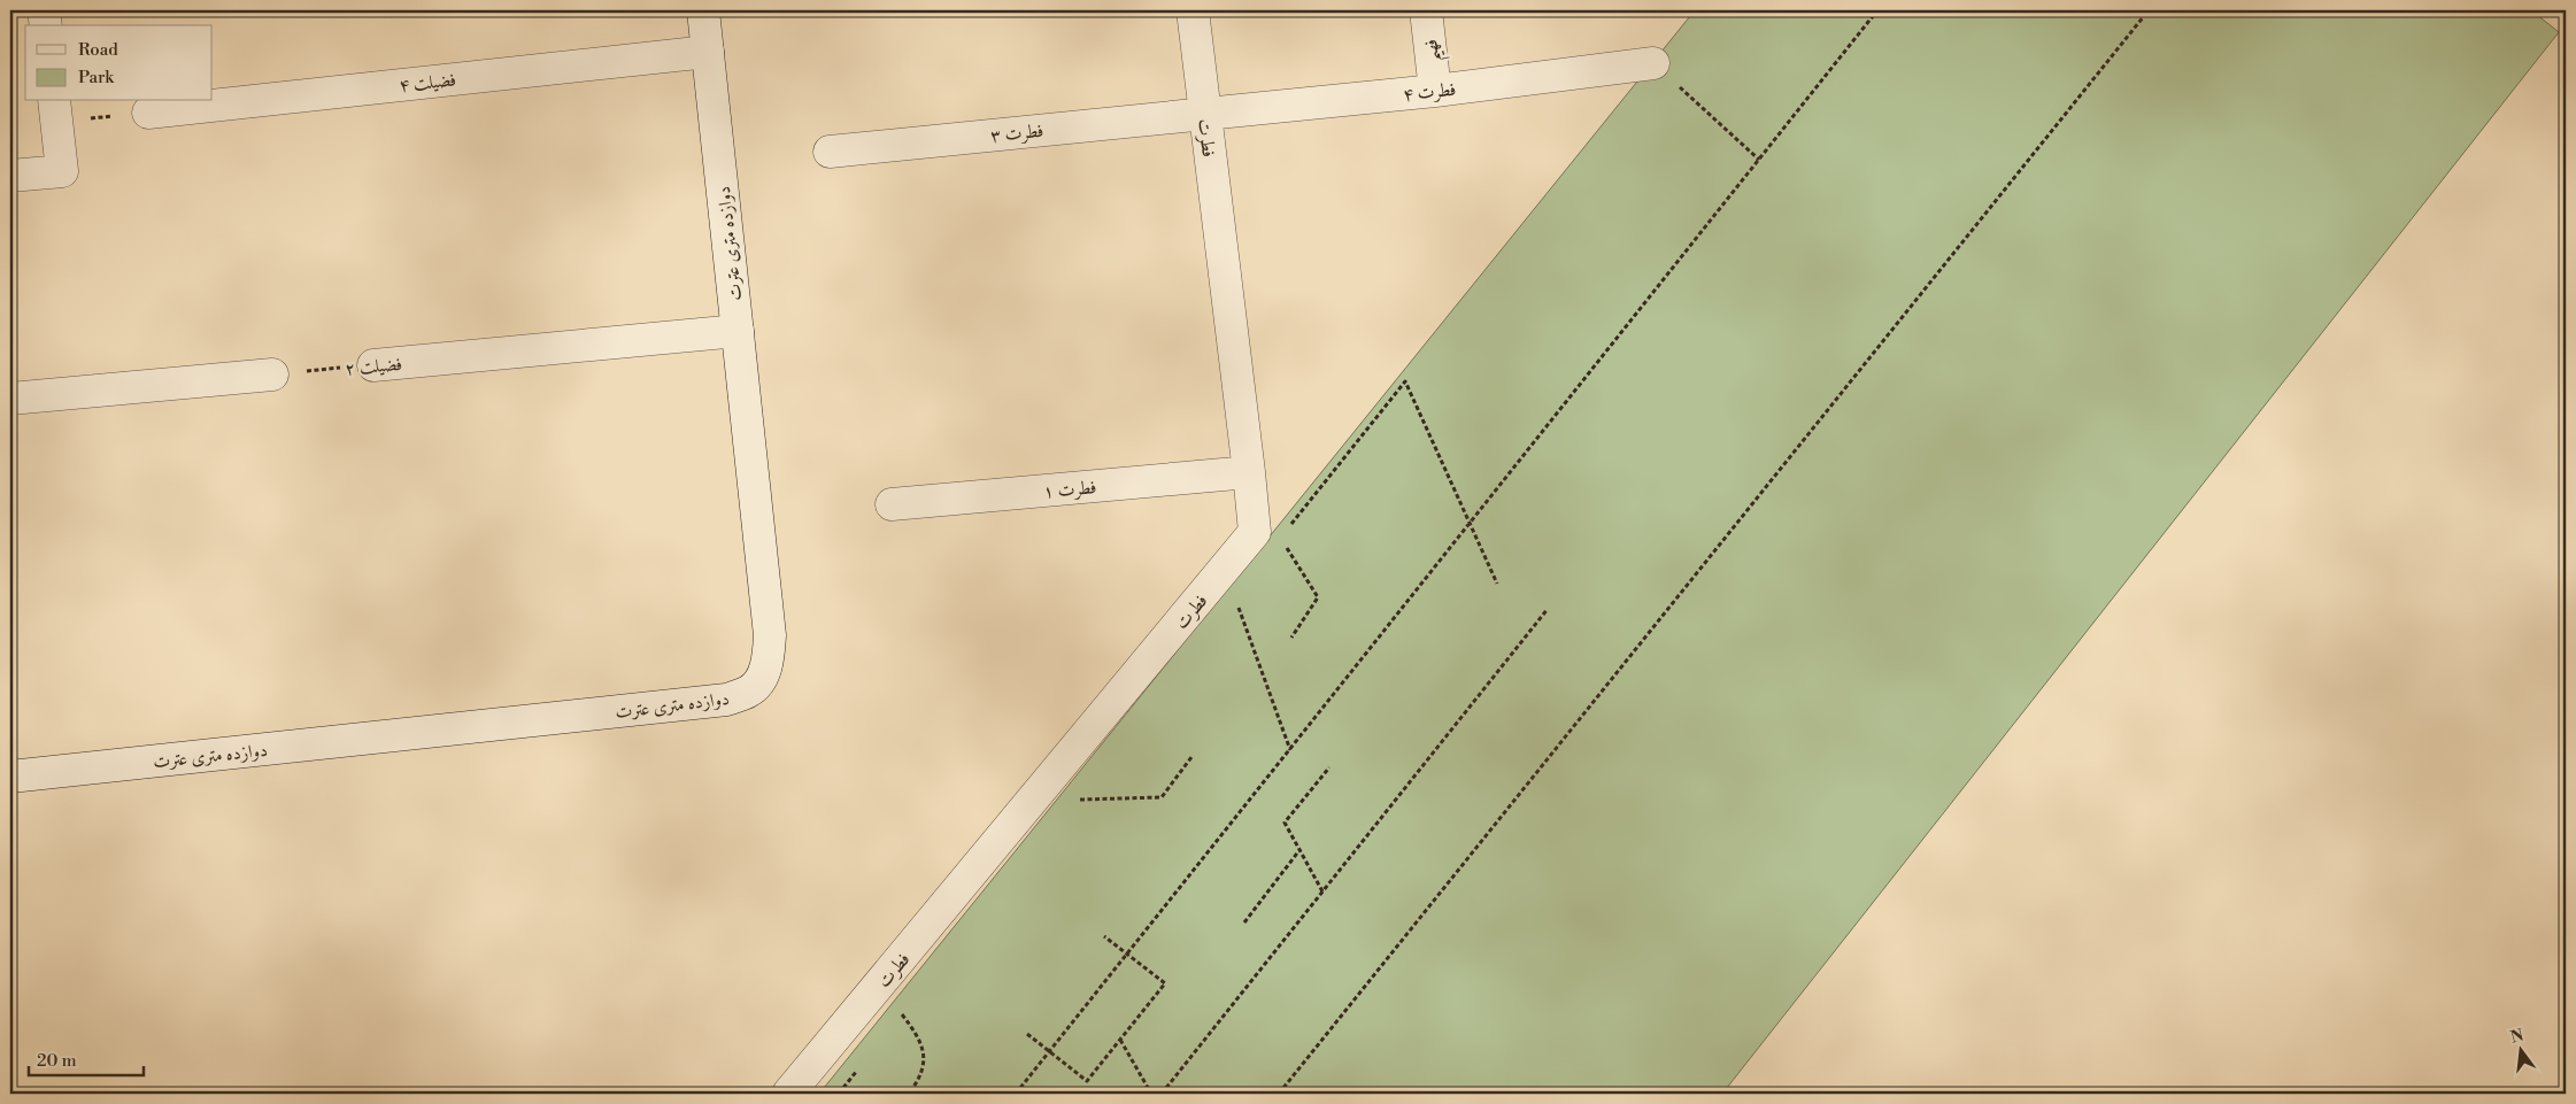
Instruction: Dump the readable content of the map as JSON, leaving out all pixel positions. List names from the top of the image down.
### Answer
{
  "streets": {
    "street": [
      "فهیم",
      "فضیلت ۴",
      "فطرت ۴",
      "فطرت ۳",
      "فطرت",
      "دوازده متری عترت",
      "فضیلت ۲",
      "فطرت ۱"
    ]
  },
  "crossings": [
    ["فهیم", "فطرت ۴"],
    ["فضیلت ۴", "دوازده متری عترت"],
    ["فطرت ۴", "فطرت ۳"],
    ["فطرت ۴", "فطرت"],
    ["فطرت ۳", "فطرت"],
    ["فطرت", "فطرت ۱"],
    ["دوازده متری عترت", "فضیلت ۲"]
  ],
  "legend": ["Road", "Park"],
  "scale_bar": "20 m",
  "north": "top"
}
